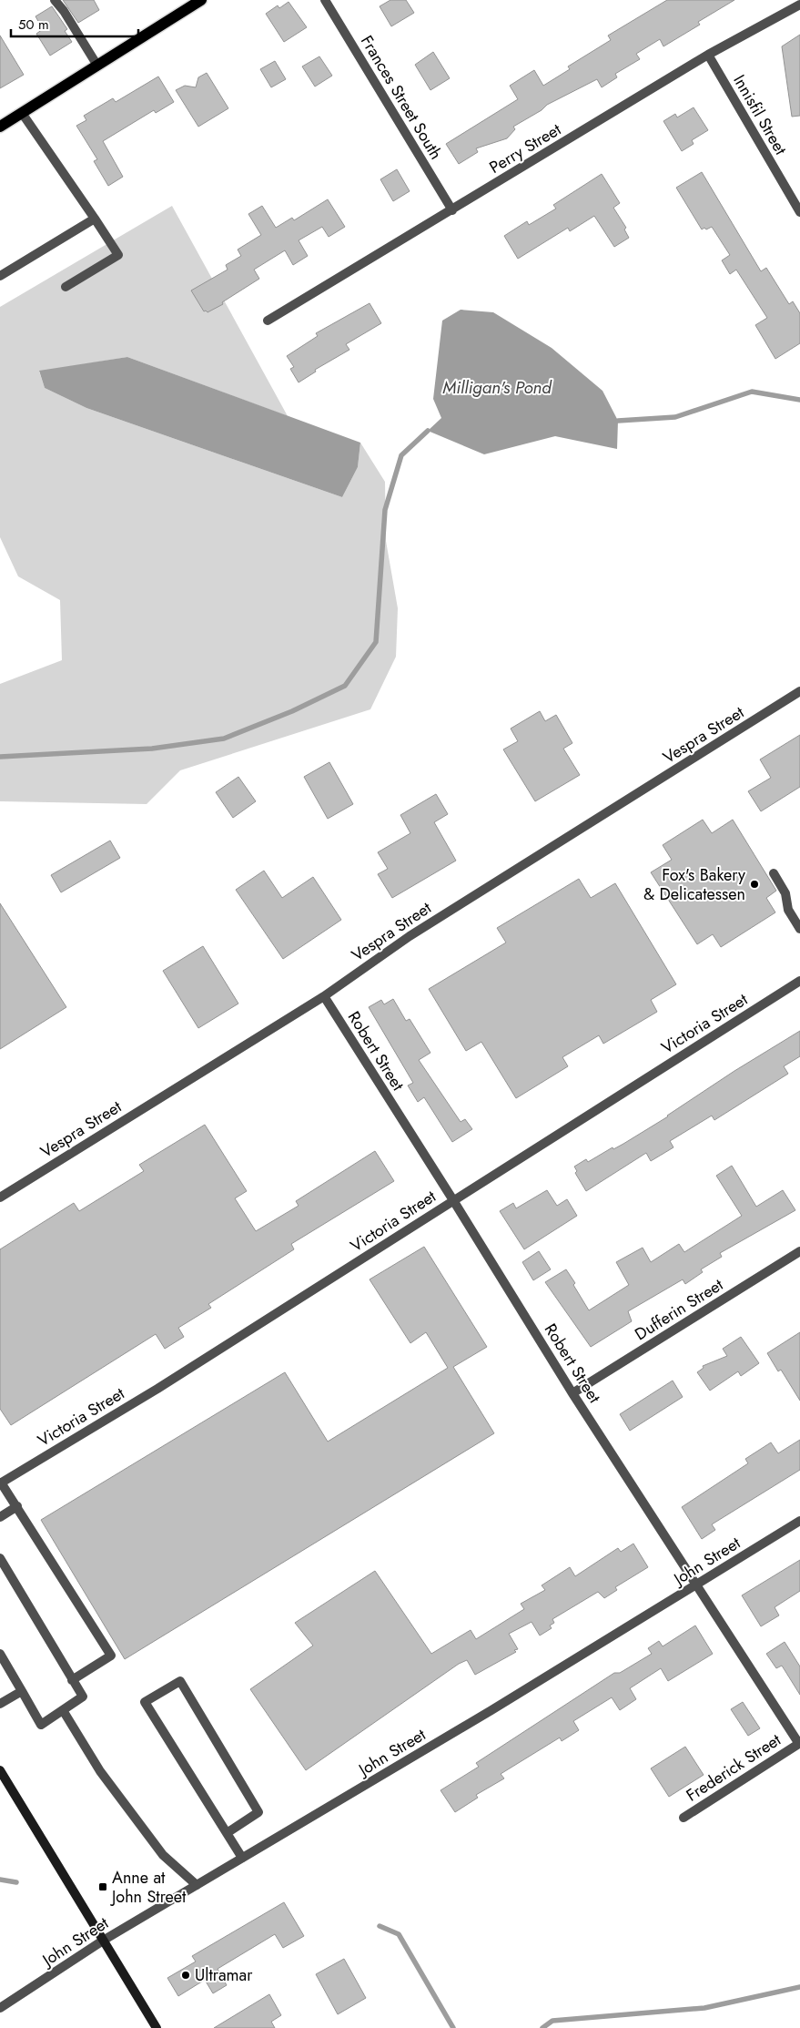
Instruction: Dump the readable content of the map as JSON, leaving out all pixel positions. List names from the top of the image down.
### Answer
{
  "streets": {
    "street": [
      "Frances Street South",
      "Innisfil Street",
      "Perry Street",
      "Vespra Street",
      "Victoria Street",
      "Robert Street",
      "Dufferin Street",
      "John Street",
      "Frederick Street"
    ]
  },
  "crossings": [
    ["Frances Street South", "Perry Street"],
    ["Innisfil Street", "Perry Street"],
    ["Vespra Street", "Robert Street"],
    ["Victoria Street", "Robert Street"],
    ["Robert Street", "Dufferin Street"],
    ["Robert Street", "John Street"],
    ["Robert Street", "Frederick Street"]
  ],
  "water": ["Milligan's Pond"],
  "places": {
    "other": ["Fox's Bakery & Delicatessen", "Ultramar"],
    "transit": ["Anne at John Street"]
  },
  "scale_bar": "50 m"
}
